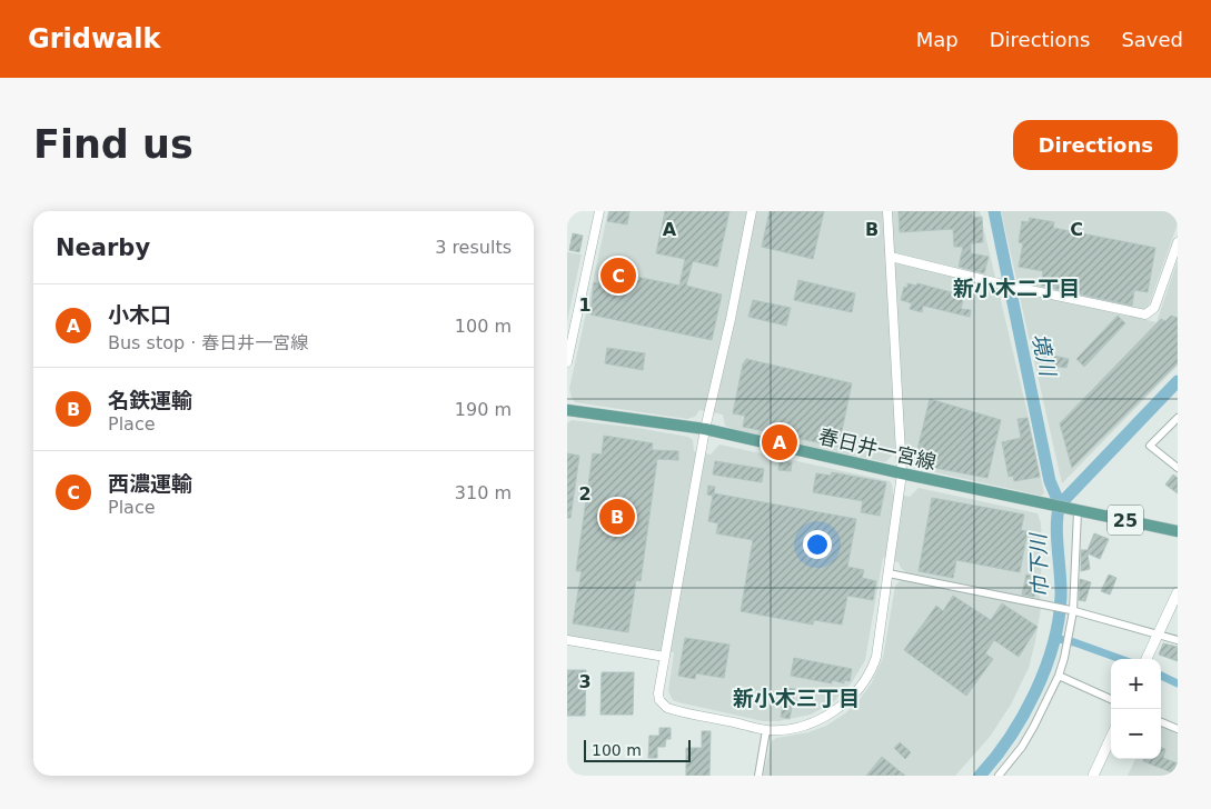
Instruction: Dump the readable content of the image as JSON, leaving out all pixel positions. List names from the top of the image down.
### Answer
{
  "streets": {
    "main road": ["春日井一宮線", "25"]
  },
  "districts": ["新小木二丁目", "新小木三丁目"],
  "water": ["境川", "巾下川"],
  "scale_bar": "100 m",
  "page": {
    "header": "Gridwalk",
    "nav": ["Map", "Directions", "Saved"],
    "buttons": "Directions",
    "title": "Find us",
    "heading": ["Nearby", "3 results"],
    "pins": ["C", "A", "B"],
    "list": [
      {
        "mark": "A",
        "name": "小木口",
        "note": "Bus stop · 春日井一宮線",
        "value": "100 m"
      },
      {
        "mark": "B",
        "name": "名鉄運輸",
        "note": "Place",
        "value": "190 m"
      },
      {
        "mark": "C",
        "name": "西濃運輸",
        "note": "Place",
        "value": "310 m"
      }
    ],
    "map_buttons": ["+", "−"],
    "scale": "100 m"
  },
  "grid": {
    "columns": ["A", "B", "C"],
    "rows": ["1", "2", "3"]
  }
}
